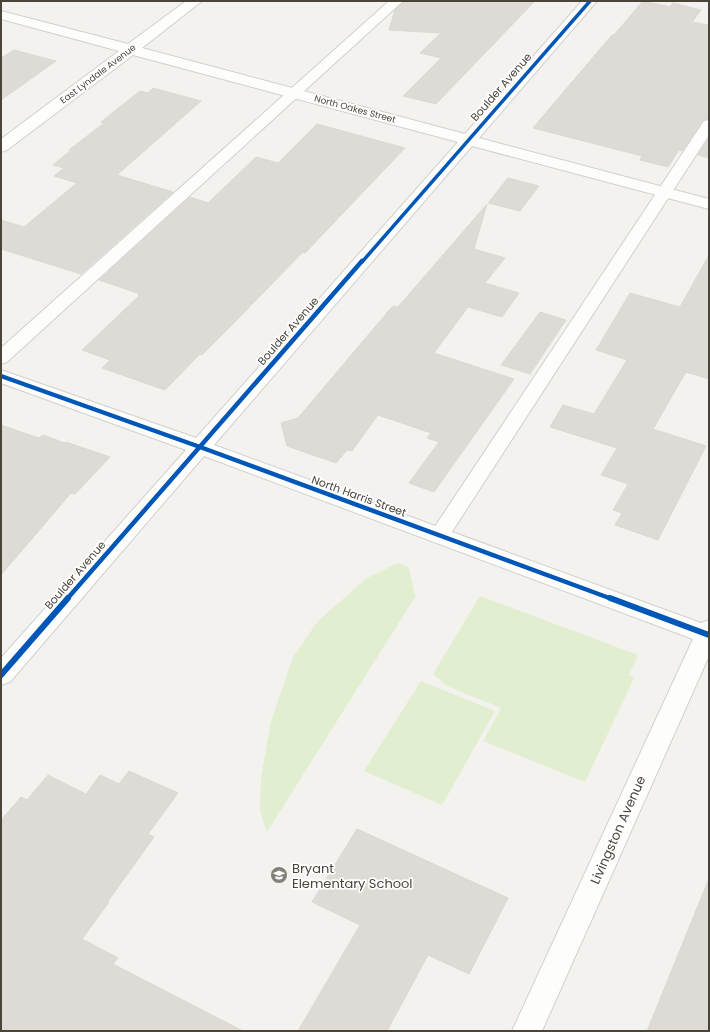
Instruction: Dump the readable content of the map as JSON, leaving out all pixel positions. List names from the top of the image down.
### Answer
{
  "streets": {
    "street": [
      "East Lyndale Avenue",
      "Boulder Avenue",
      "North Oakes Street",
      "North Harris Street",
      "Livingston Avenue"
    ]
  },
  "crossings": [
    ["East Lyndale Avenue", "North Oakes Street"],
    ["Boulder Avenue", "North Oakes Street"],
    ["Boulder Avenue", "North Harris Street"],
    ["North Harris Street", "Livingston Avenue"]
  ],
  "places": {
    "school or university": ["Bryant Elementary School"]
  }
}
